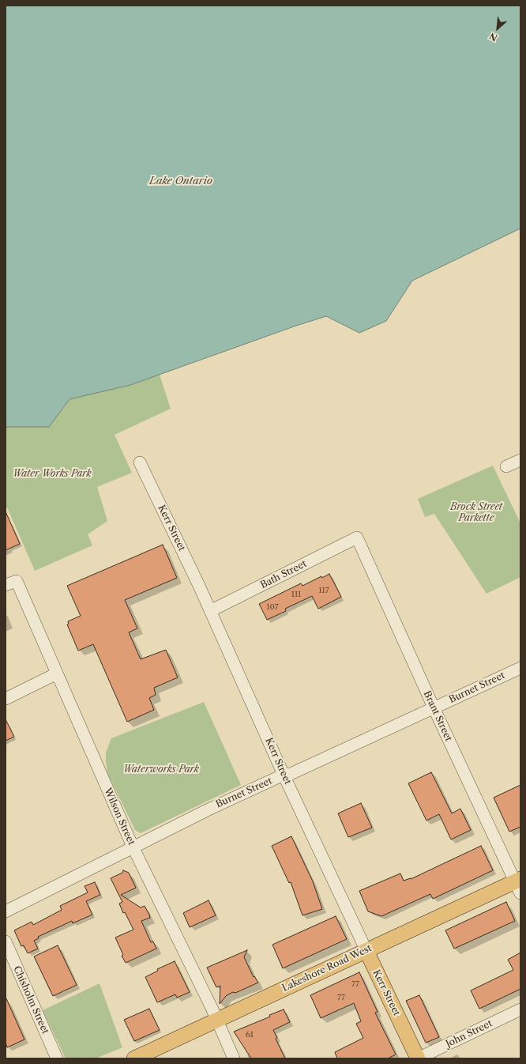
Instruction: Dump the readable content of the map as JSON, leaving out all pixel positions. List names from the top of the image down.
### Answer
{
  "streets": {
    "main road": ["Kerr Street", "Lakeshore Road West"],
    "street": [
      "Bath Street",
      "Burnet Street",
      "Brant Street",
      "Wilson Street",
      "Chisholm Street",
      "John Street"
    ]
  },
  "crossings": [
    ["Kerr Street", "Bath Street"],
    ["Kerr Street", "Burnet Street"],
    ["Kerr Street", "Lakeshore Road West"],
    ["Kerr Street", "John Street"],
    ["Bath Street", "Brant Street"],
    ["Burnet Street", "Brant Street"],
    ["Burnet Street", "Wilson Street"],
    ["Brant Street", "Lakeshore Road West"],
    ["Wilson Street", "Lakeshore Road West"]
  ],
  "water": ["Lake Ontario"],
  "parks": ["Water Works Park", "Brock Street Parkette", "Waterworks Park"],
  "house_numbers": [
    "117",
    "111",
    "107",
    "77",
    "77",
    "61"
  ],
  "north": "bottom left"
}
